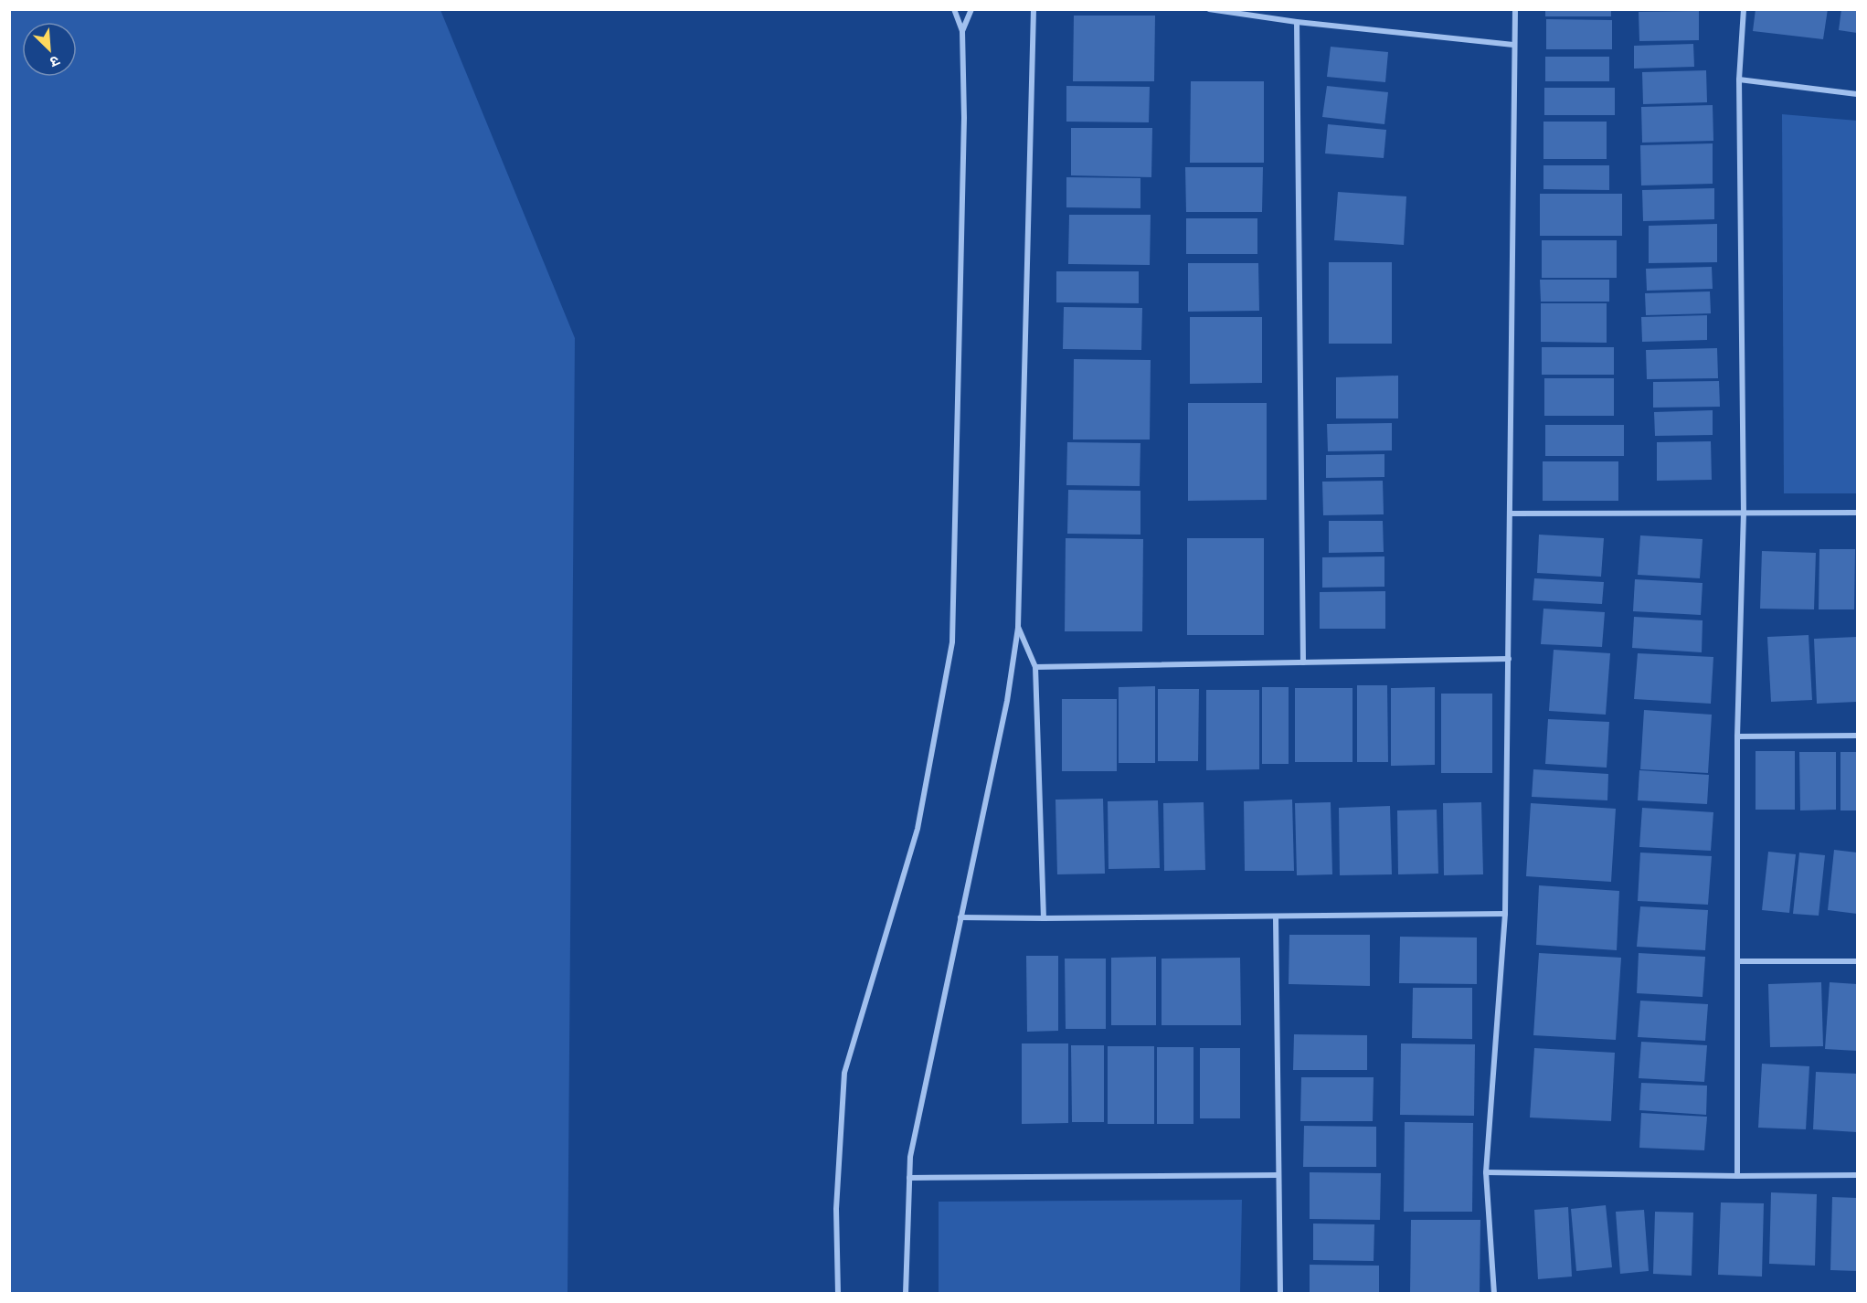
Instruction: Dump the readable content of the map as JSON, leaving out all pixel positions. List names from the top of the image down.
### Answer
{
  "north": "bottom right"
}
